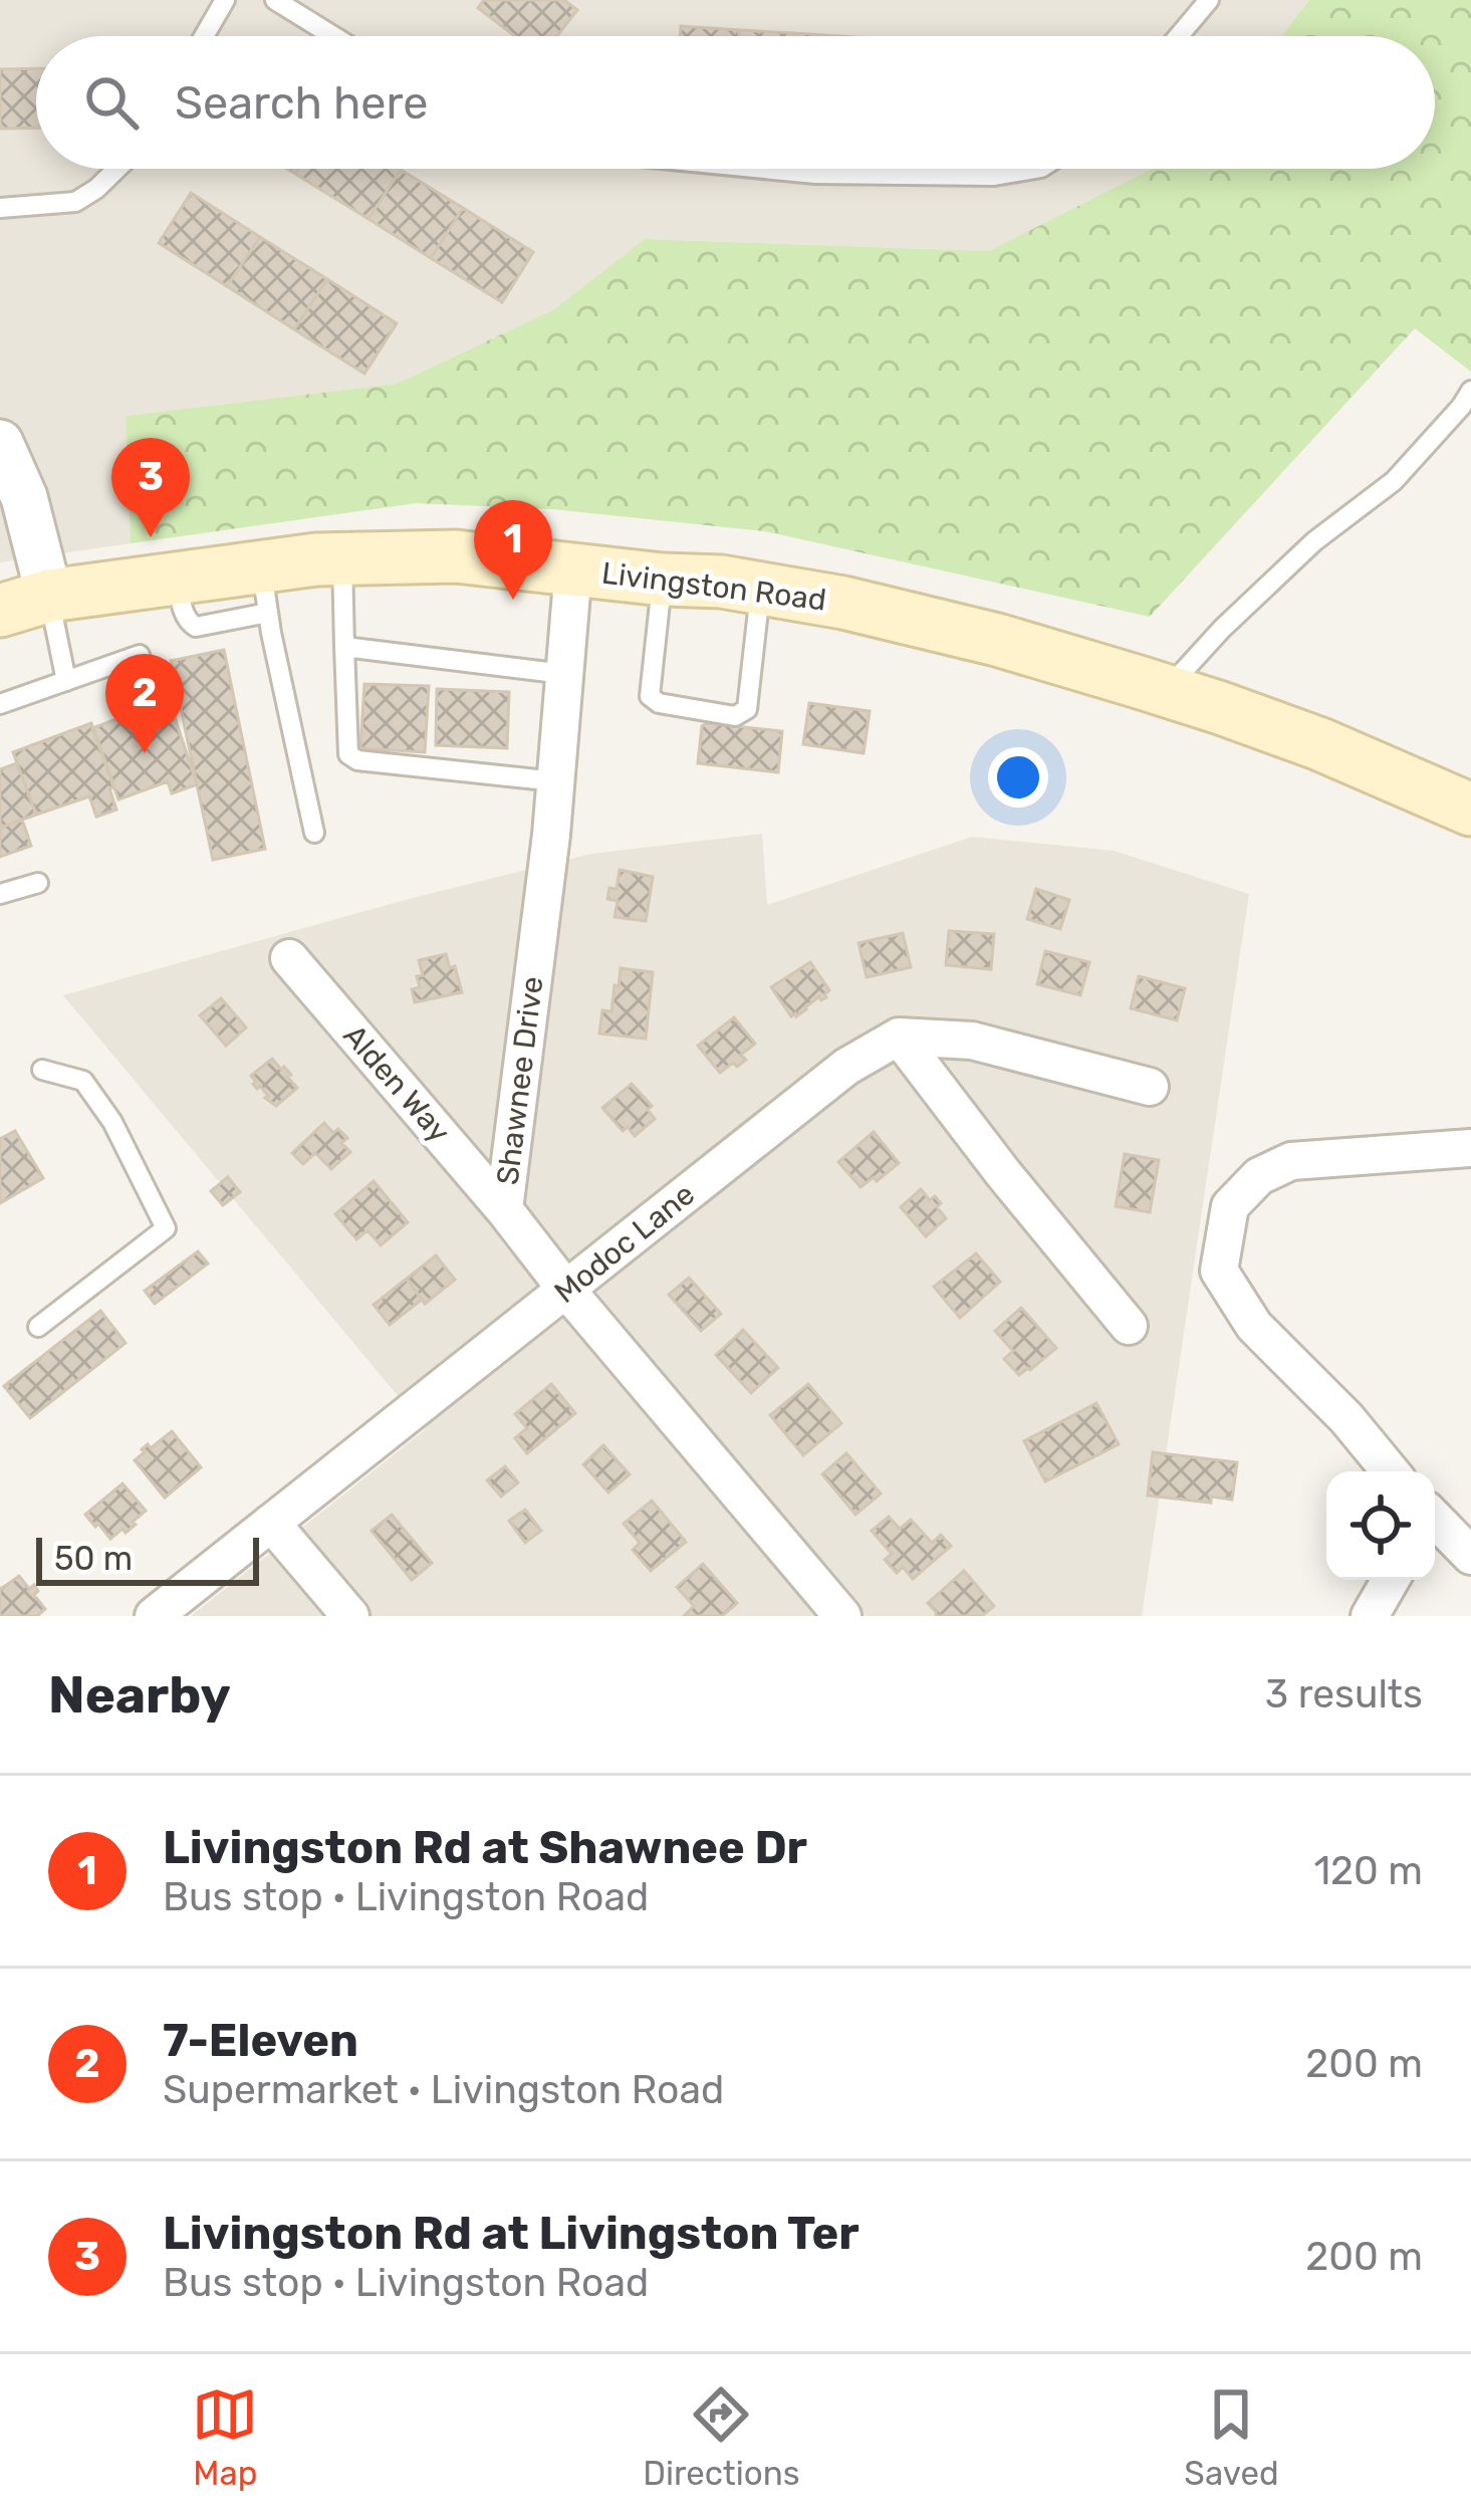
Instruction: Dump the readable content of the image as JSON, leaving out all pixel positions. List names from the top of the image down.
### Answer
{
  "streets": {
    "main road": ["Livingston Road"],
    "street": ["Shawnee Drive", "Alden Way", "Modoc Lane"]
  },
  "crossings": [
    ["Livingston Road", "Shawnee Drive"],
    ["Shawnee Drive", "Alden Way"],
    ["Shawnee Drive", "Modoc Lane"]
  ],
  "scale_bar": "50 m",
  "page": {
    "search": "Search here",
    "pins": ["3", "1", "2"],
    "scale": "50 m",
    "heading": ["Nearby", "3 results"],
    "list": [
      {
        "mark": "1",
        "name": "Livingston Rd at Shawnee Dr",
        "note": "Bus stop · Livingston Road",
        "value": "120 m"
      },
      {
        "mark": "2",
        "name": "7-Eleven",
        "note": "Supermarket · Livingston Road",
        "value": "200 m"
      },
      {
        "mark": "3",
        "name": "Livingston Rd at Livingston Ter",
        "note": "Bus stop · Livingston Road",
        "value": "200 m"
      }
    ],
    "nav": ["Map", "Directions", "Saved"]
  }
}
